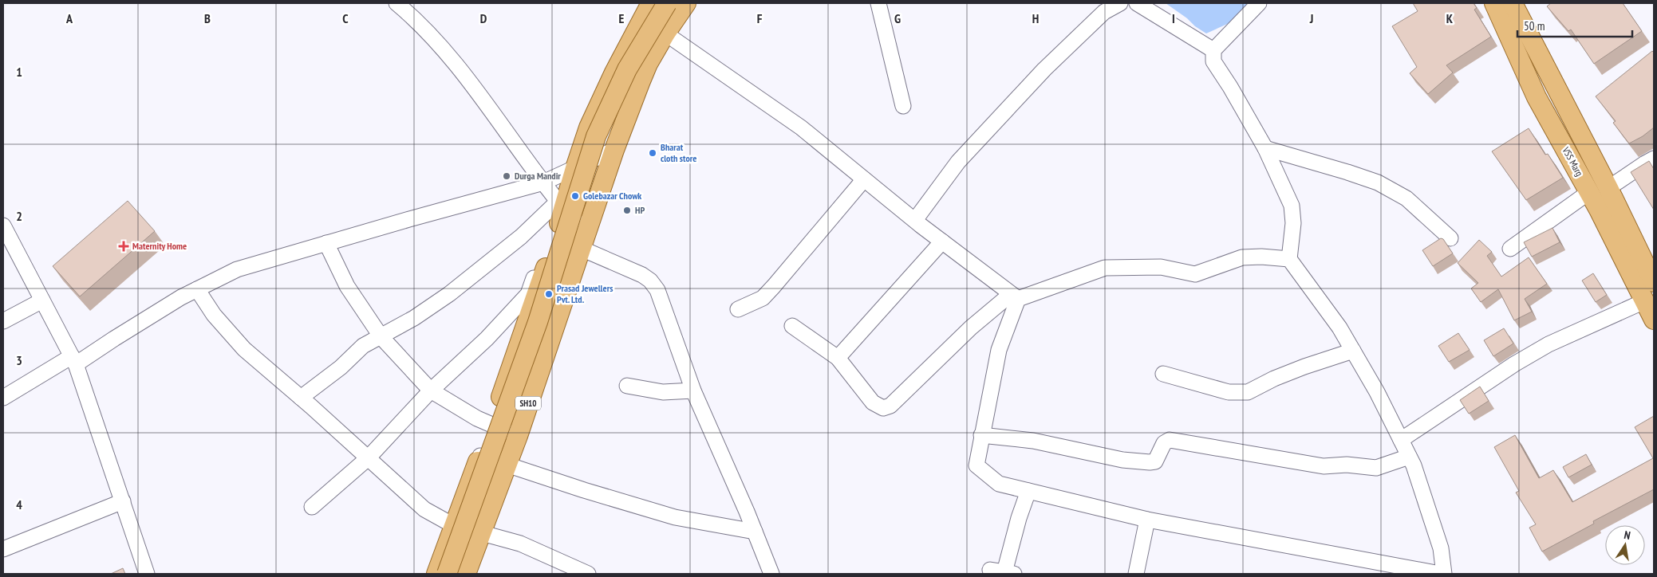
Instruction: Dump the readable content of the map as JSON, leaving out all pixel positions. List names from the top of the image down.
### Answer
{
  "streets": {
    "main road": ["VSS Marg", "SH10"]
  },
  "places": {
    "other": [
      "Bharat cloth store",
      "Durga Mandir",
      "Golebazar Chowk",
      "HP",
      "Prasad Jewellers Pvt. Ltd."
    ],
    "health": ["Maternity Home"]
  },
  "scale_bar": "50 m",
  "north": "top",
  "grid": {
    "columns": [
      "A",
      "B",
      "C",
      "D",
      "E",
      "F",
      "G",
      "H",
      "I",
      "J",
      "K"
    ],
    "rows": [
      "1",
      "2",
      "3",
      "4"
    ]
  }
}
